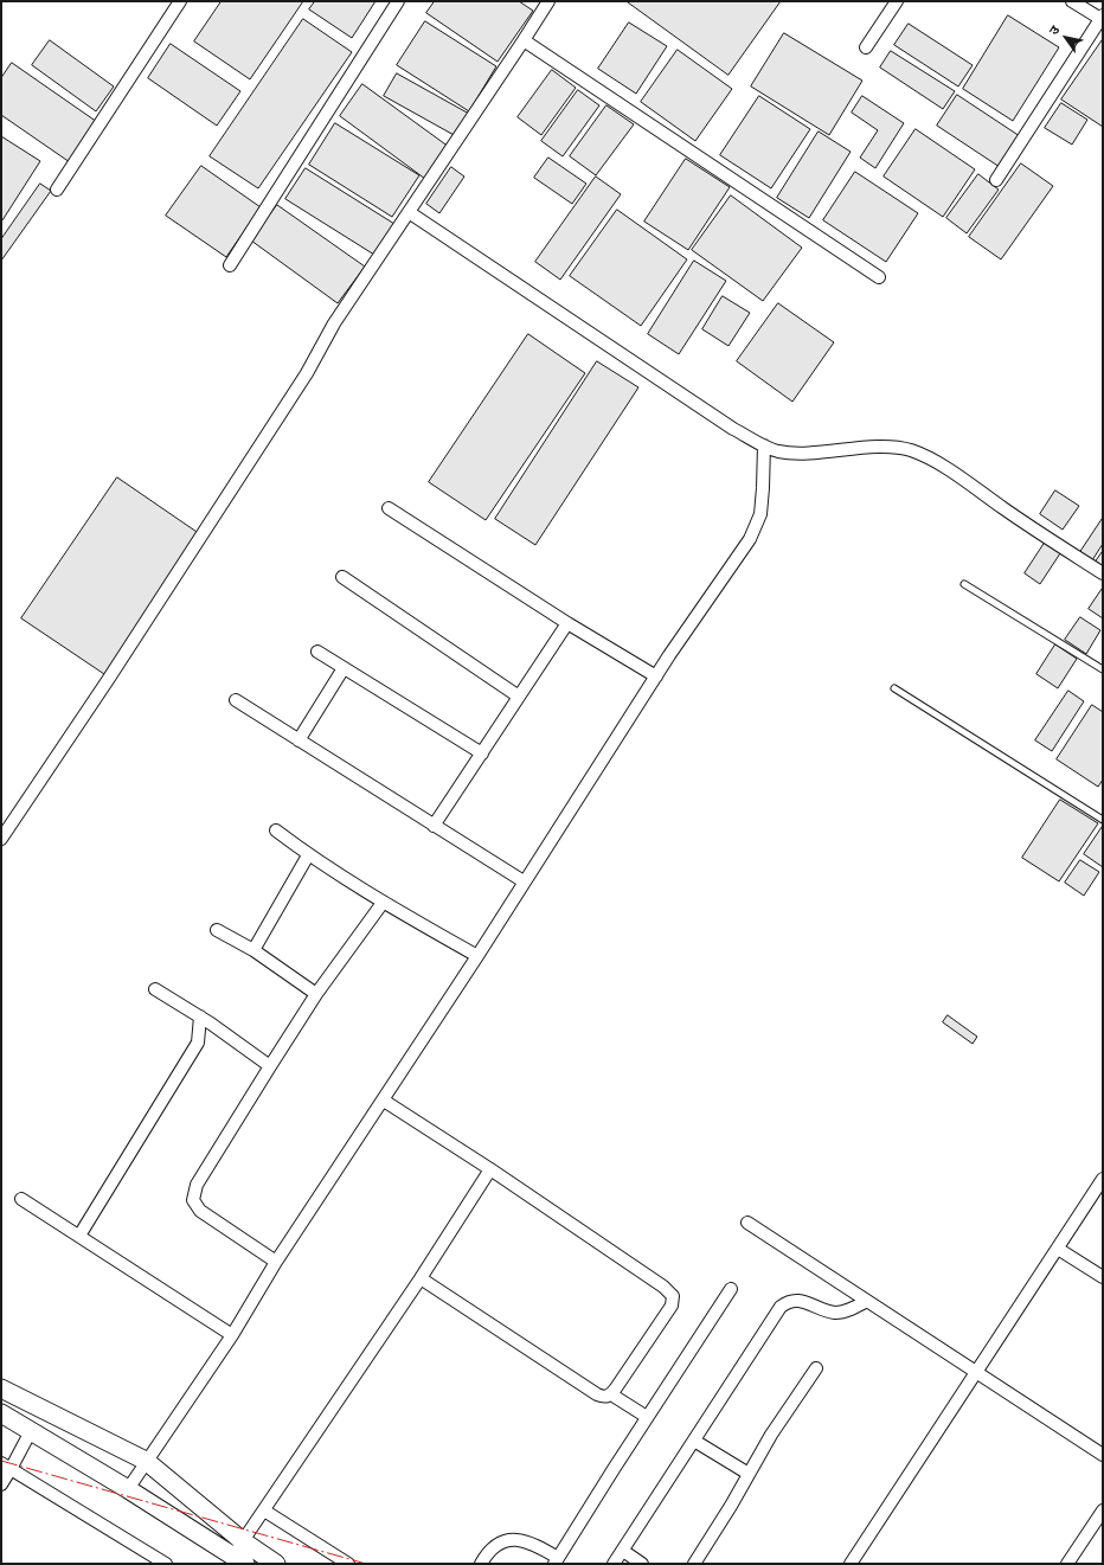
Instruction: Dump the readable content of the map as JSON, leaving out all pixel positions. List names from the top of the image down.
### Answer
{
  "north": "top left"
}
